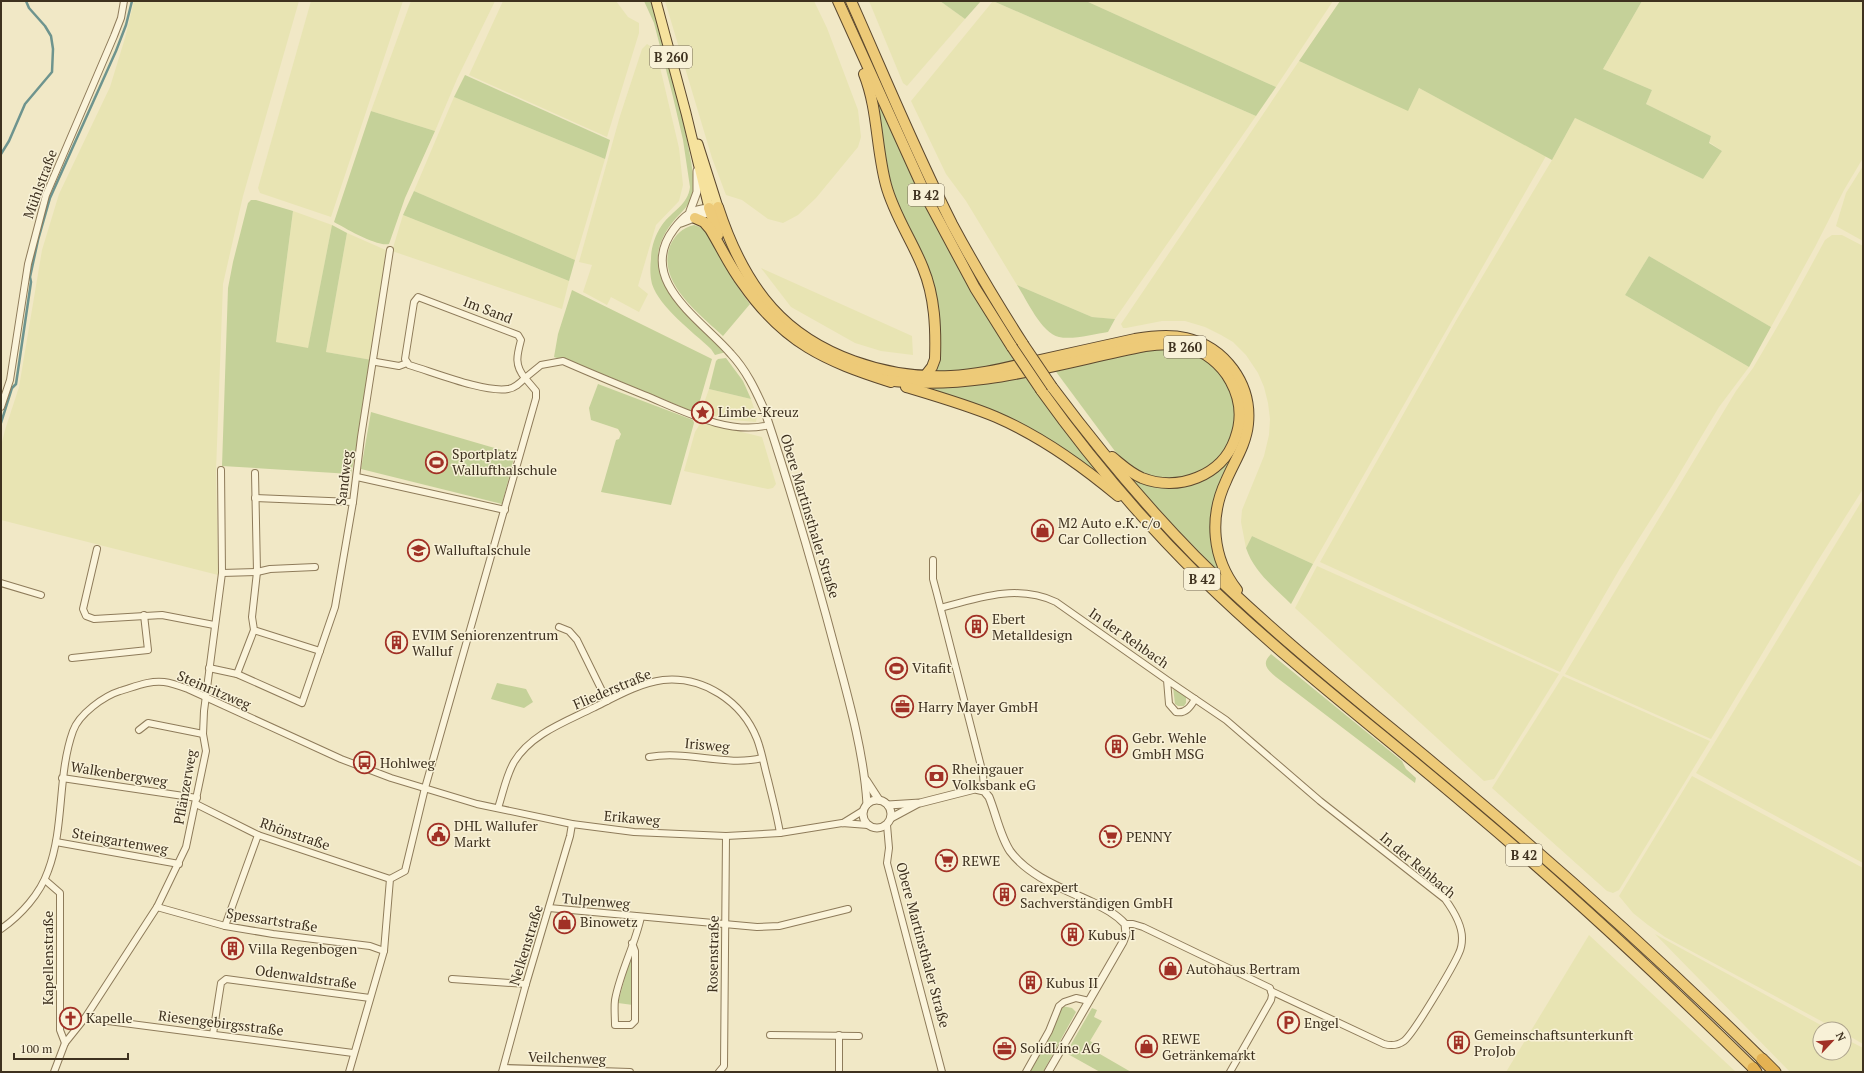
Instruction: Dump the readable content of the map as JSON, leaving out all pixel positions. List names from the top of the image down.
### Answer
{
  "streets": {
    "highway": ["B 260", "B 42"],
    "street": [
      "Mühlstraße",
      "Im Sand",
      "Sandweg",
      "Obere Martinsthaler Straße",
      "In der Rehbach",
      "Fliederstraße",
      "Steinritzweg",
      "Irisweg",
      "Walkenbergweg",
      "Pflänzerweg",
      "Erikaweg",
      "Rhönstraße",
      "Steingartenweg",
      "Tulpenweg",
      "Spessartstraße",
      "Nelkenstraße",
      "Rosenstraße",
      "Kapellenstraße",
      "Odenwaldstraße",
      "Riesengebirgsstraße",
      "Veilchenweg"
    ]
  },
  "crossings": [
    ["B 260", "B 42"],
    ["B 260", "Obere Martinsthaler Straße"],
    ["Obere Martinsthaler Straße", "Erikaweg"],
    ["Fliederstraße", "Irisweg"],
    ["Fliederstraße", "Erikaweg"],
    ["Steinritzweg", "Walkenbergweg"],
    ["Steinritzweg", "Pflänzerweg"],
    ["Steinritzweg", "Erikaweg"],
    ["Steinritzweg", "Steingartenweg"],
    ["Steinritzweg", "Kapellenstraße"],
    ["Walkenbergweg", "Pflänzerweg"],
    ["Walkenbergweg", "Rhönstraße"],
    ["Pflänzerweg", "Rhönstraße"],
    ["Pflänzerweg", "Steingartenweg"],
    ["Pflänzerweg", "Spessartstraße"],
    ["Pflänzerweg", "Kapellenstraße"],
    ["Pflänzerweg", "Riesengebirgsstraße"],
    ["Erikaweg", "Nelkenstraße"],
    ["Erikaweg", "Rosenstraße"],
    ["Tulpenweg", "Nelkenstraße"],
    ["Tulpenweg", "Rosenstraße"],
    ["Nelkenstraße", "Veilchenweg"],
    ["Odenwaldstraße", "Riesengebirgsstraße"]
  ],
  "places": {
    "place": ["Limbe-Kreuz"],
    "sports": ["Sportplatz Wallufthalschule", "Vitafit"],
    "shop": [
      "M2 Auto e.K. c/o Car Collection",
      "Binowetz",
      "Autohaus Bertram",
      "REWE Getränkemarkt"
    ],
    "school or university": ["Walluftalschule"],
    "building": [
      "Ebert Metalldesign",
      "EVIM Seniorenzentrum Walluf",
      "Gebr. Wehle GmbH MSG",
      "carexpert Sachverständigen GmbH",
      "Kubus I",
      "Villa Regenbogen",
      "Kubus II",
      "Gemeinschaftsunterkunft ProJob"
    ],
    "office": ["Harry Mayer GmbH", "SolidLine AG"],
    "bus stop": ["Hohlweg"],
    "bank": ["Rheingauer Volksbank eG"],
    "public building": ["DHL Wallufer Markt"],
    "supermarket": ["PENNY", "REWE"],
    "church": ["Kapelle"],
    "parking": ["Engel"]
  },
  "scale_bar": "100 m",
  "north": "top right"
}
